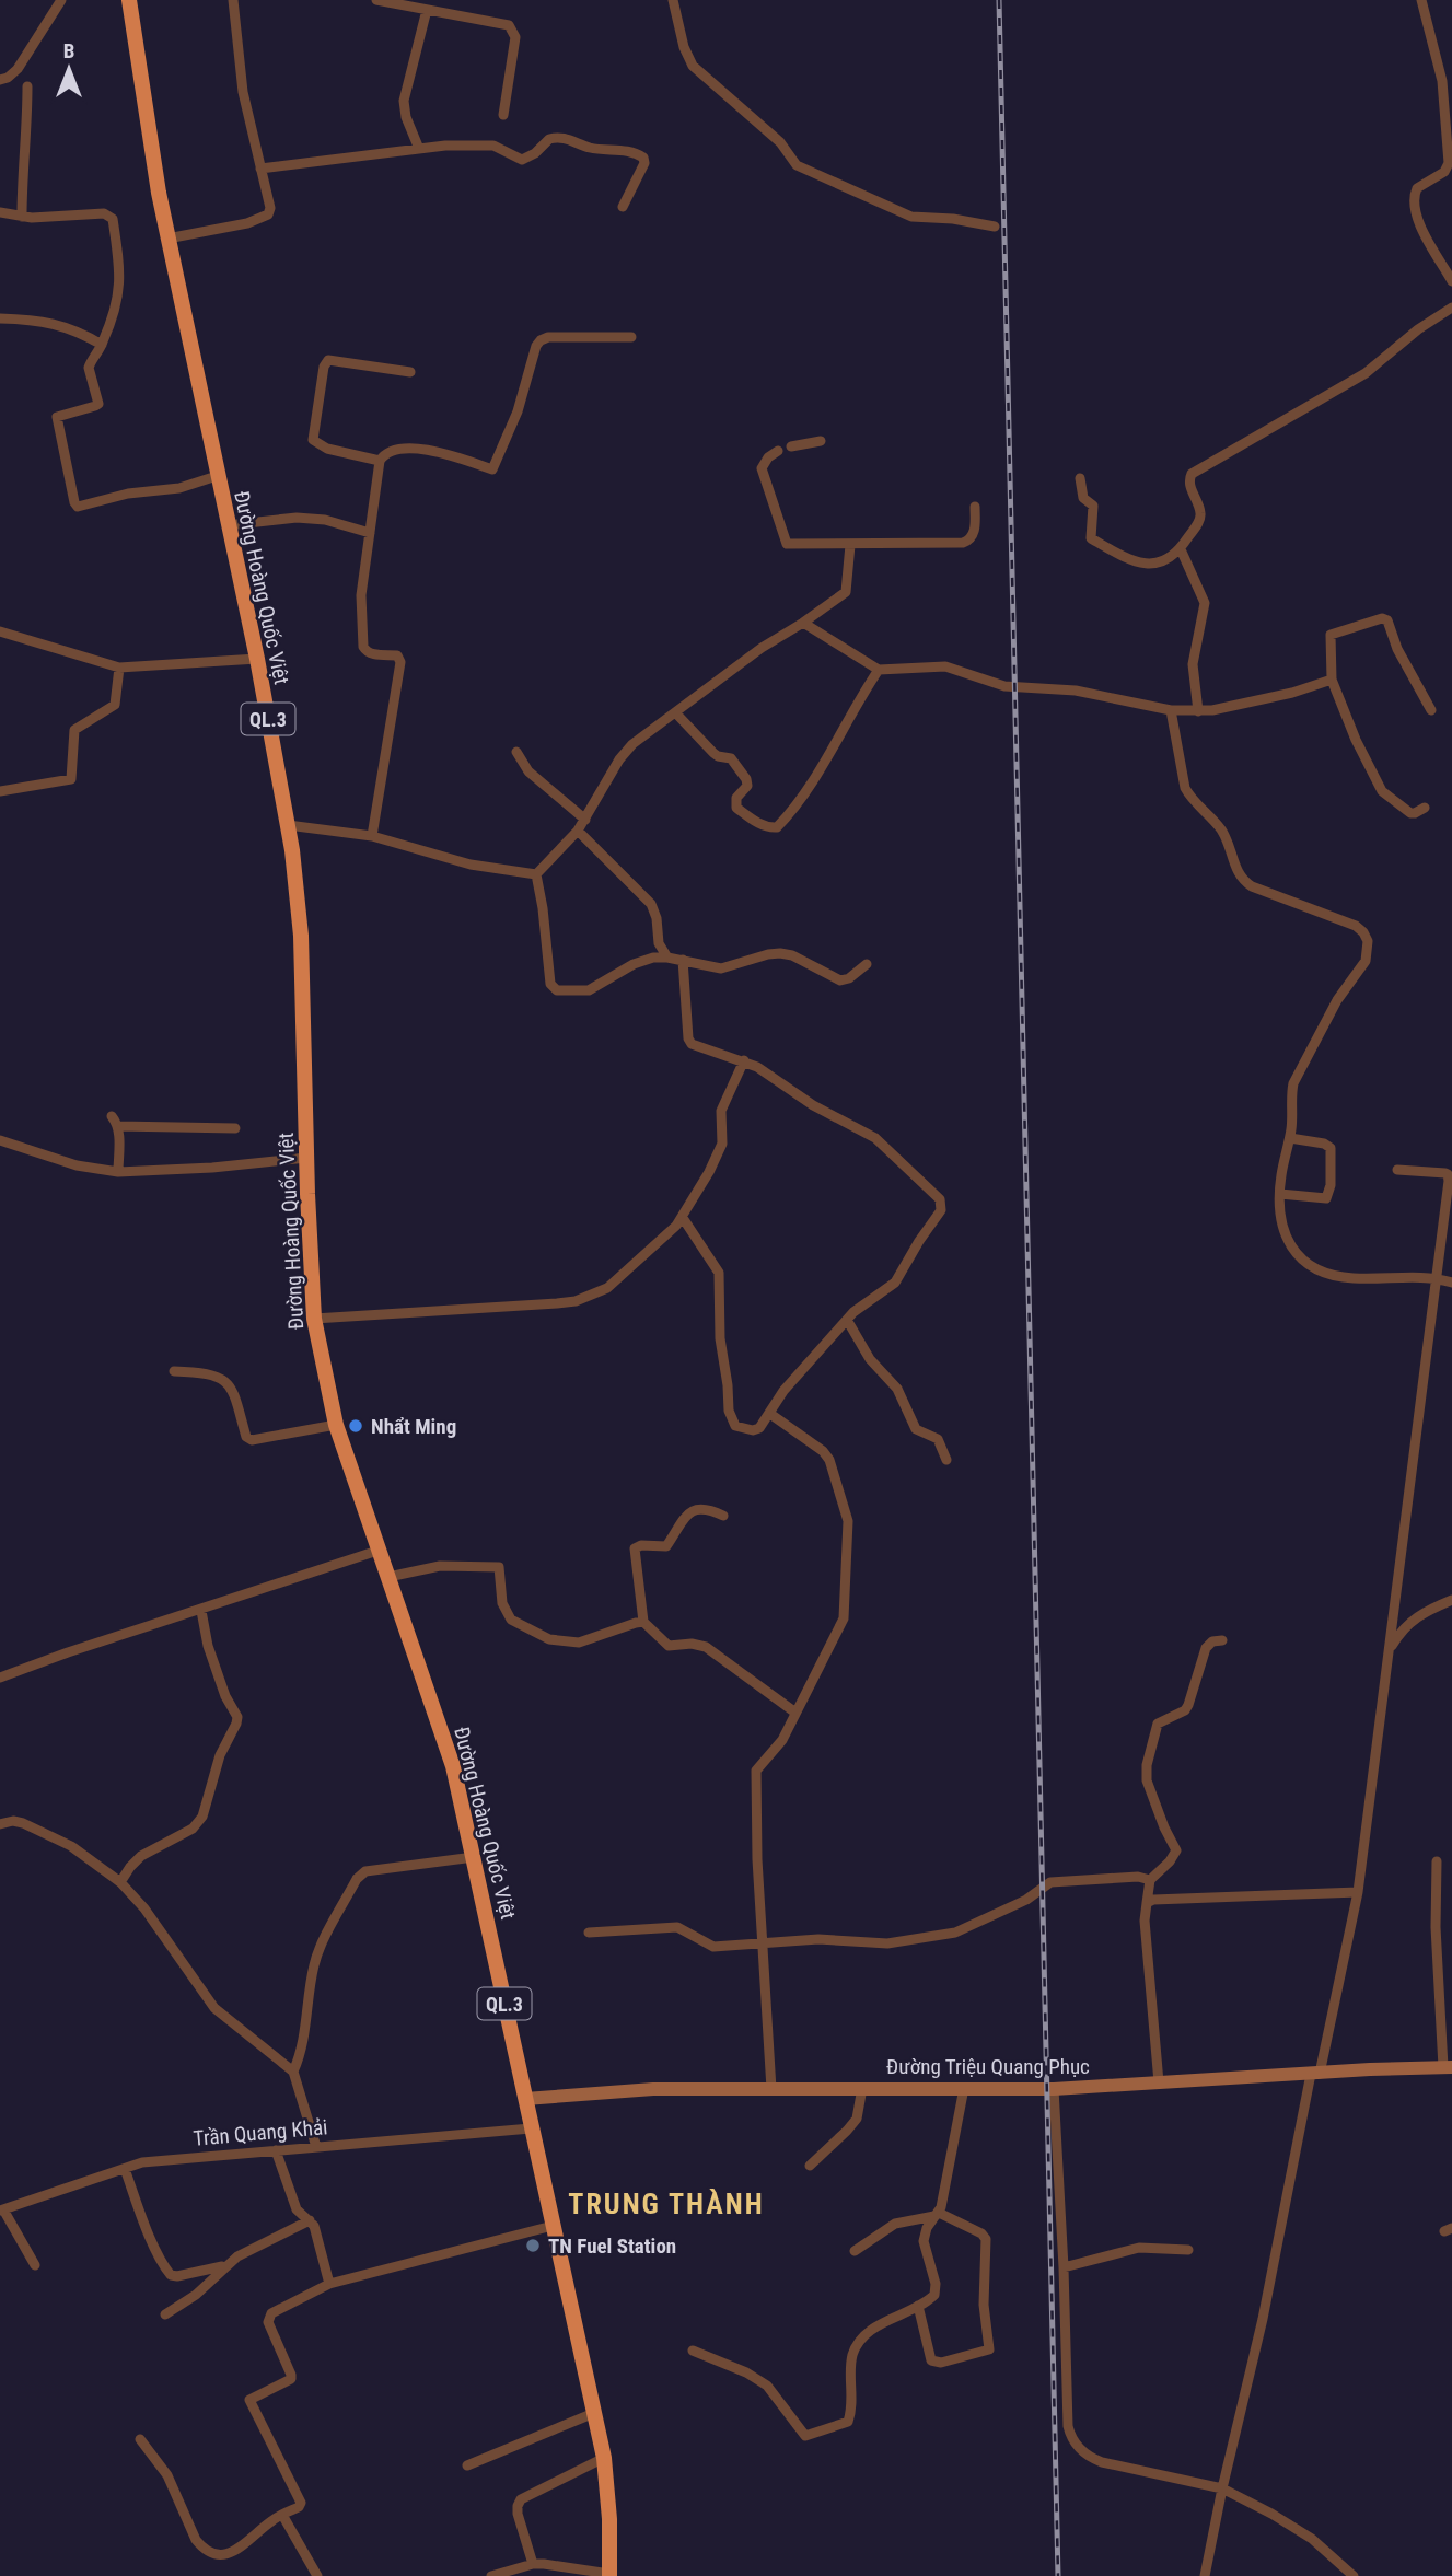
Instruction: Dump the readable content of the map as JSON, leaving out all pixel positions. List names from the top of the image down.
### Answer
{
  "streets": {
    "highway": ["Đường Hoàng Quốc Việt", "QL.3"],
    "main road": ["Đường Triệu Quang Phục"],
    "street": ["Trần Quang Khải"]
  },
  "crossings": [
    ["Đường Hoàng Quốc Việt", "Đường Triệu Quang Phục"],
    ["Đường Hoàng Quốc Việt", "Trần Quang Khải"]
  ],
  "districts": ["TRUNG THÀNH"],
  "places": ["Nhẩt Ming", "TN Fuel Station"],
  "north": "top"
}
